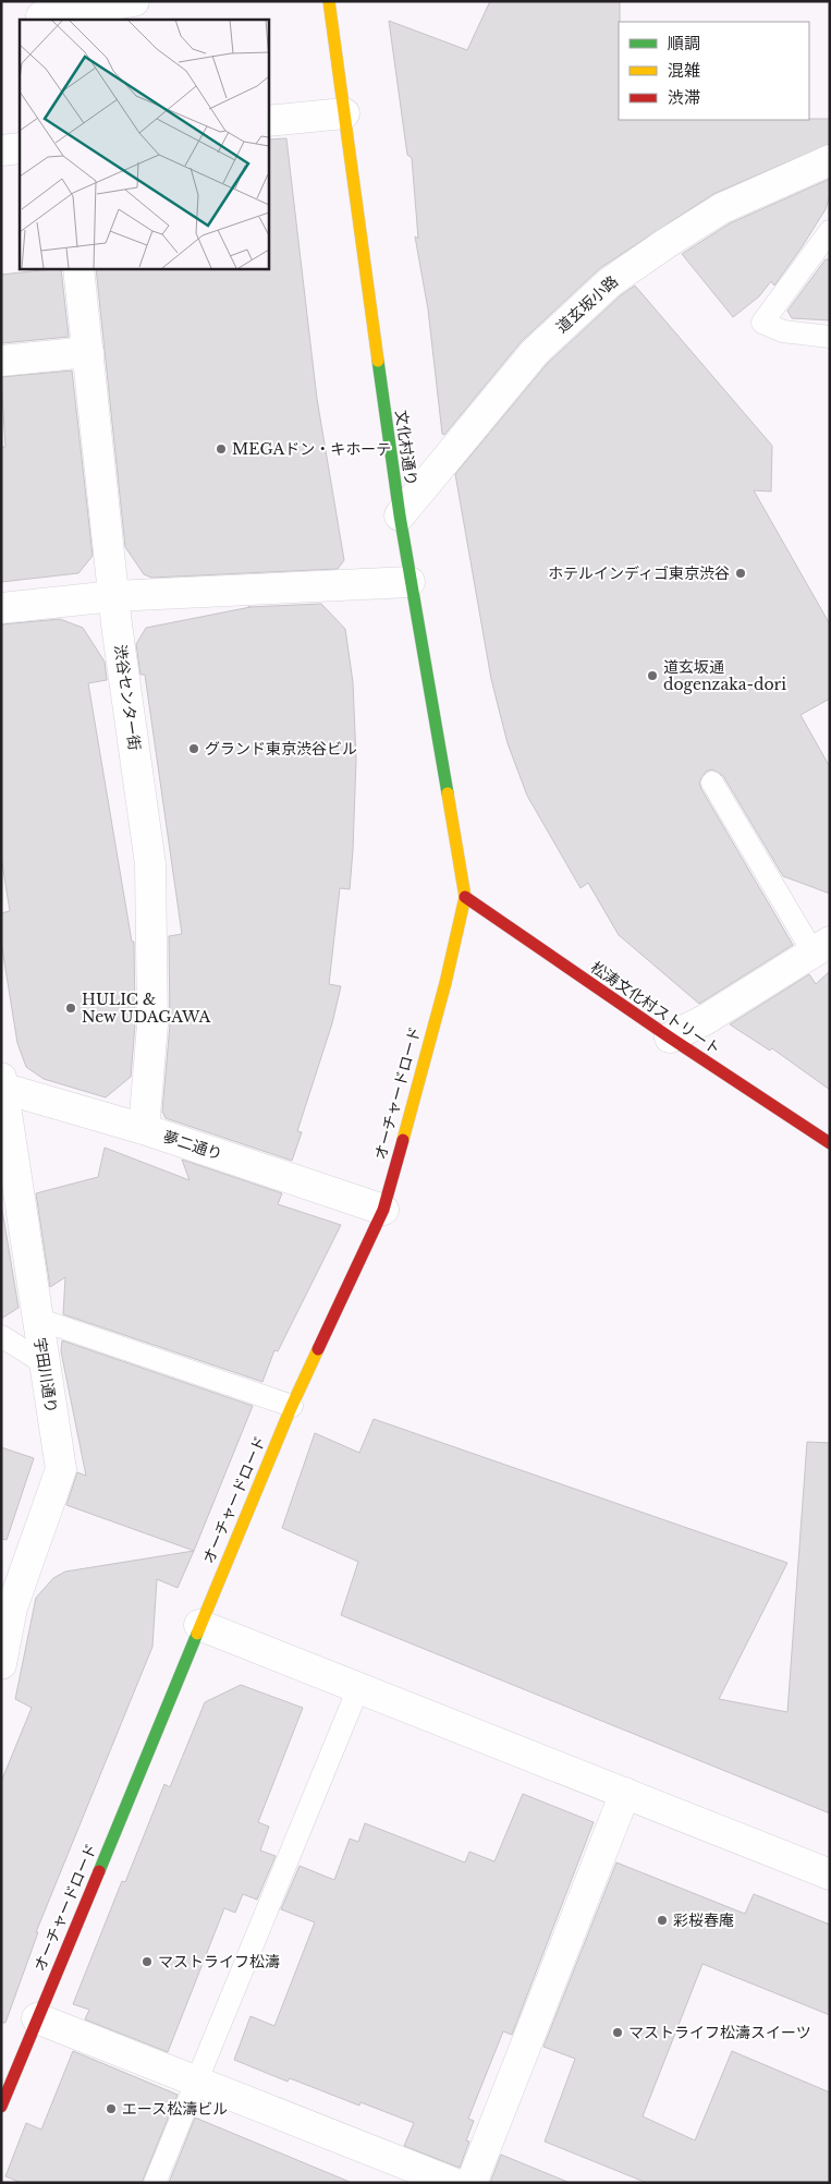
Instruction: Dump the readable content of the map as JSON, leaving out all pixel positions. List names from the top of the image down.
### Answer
{
  "streets": {
    "street": [
      "道玄坂小路",
      "文化村通り",
      "渋谷センター街",
      "松涛文化村ストリート",
      "オーチャードロード",
      "夢二通り",
      "宇田川通り"
    ]
  },
  "crossings": [
    ["道玄坂小路", "文化村通り"],
    ["文化村通り", "松涛文化村ストリート"],
    ["文化村通り", "オーチャードロード"],
    ["渋谷センター街", "夢二通り"],
    ["松涛文化村ストリート", "オーチャードロード"],
    ["オーチャードロード", "夢二通り"],
    ["夢二通り", "宇田川通り"]
  ],
  "places": [
    "MEGAドン・キホーテ",
    "ホテルインディゴ東京渋谷",
    "道玄坂通 dogenzaka-dori",
    "グランド東京渋谷ビル",
    "HULIC & New UDAGAWA",
    "彩桜春庵",
    "マストライフ松濤",
    "マストライフ松濤スイーツ",
    "エース松濤ビル"
  ],
  "legend": ["順調", "混雑", "渋滞"]
}
